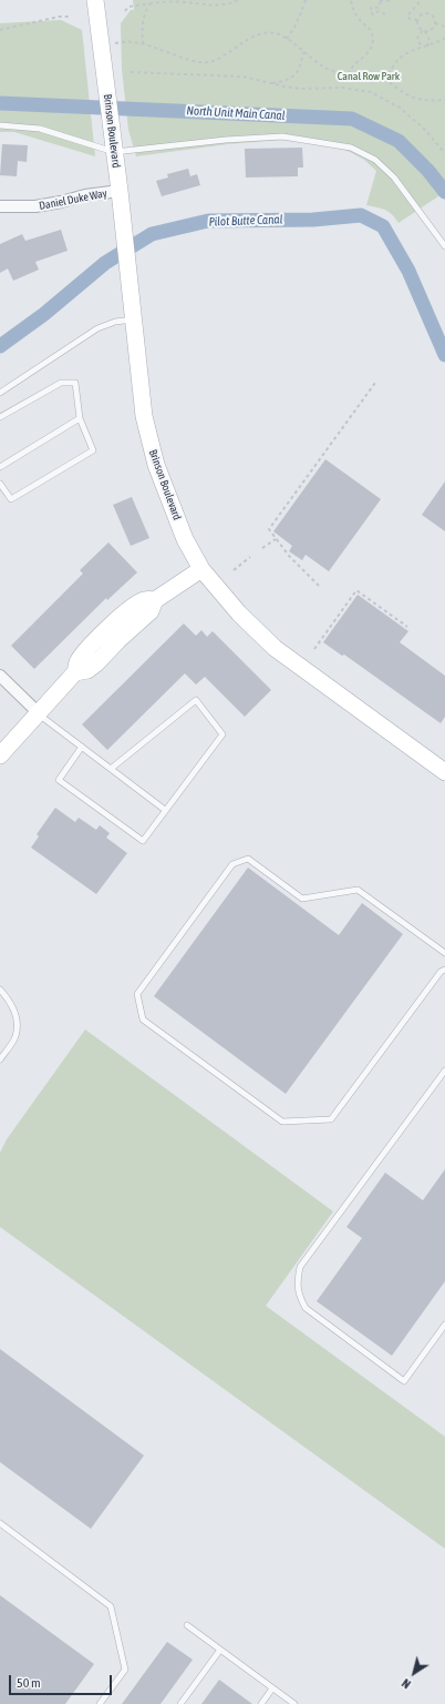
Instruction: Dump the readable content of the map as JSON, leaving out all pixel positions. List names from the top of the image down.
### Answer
{
  "streets": {
    "street": ["Brinson Boulevard", "Daniel Duke Way"]
  },
  "crossings": [
    ["Brinson Boulevard", "Daniel Duke Way"]
  ],
  "water": ["North Unit Main Canal", "Pilot Butte Canal"],
  "parks": ["Canal Row Park"],
  "scale_bar": "50 m",
  "north": "bottom left"
}
